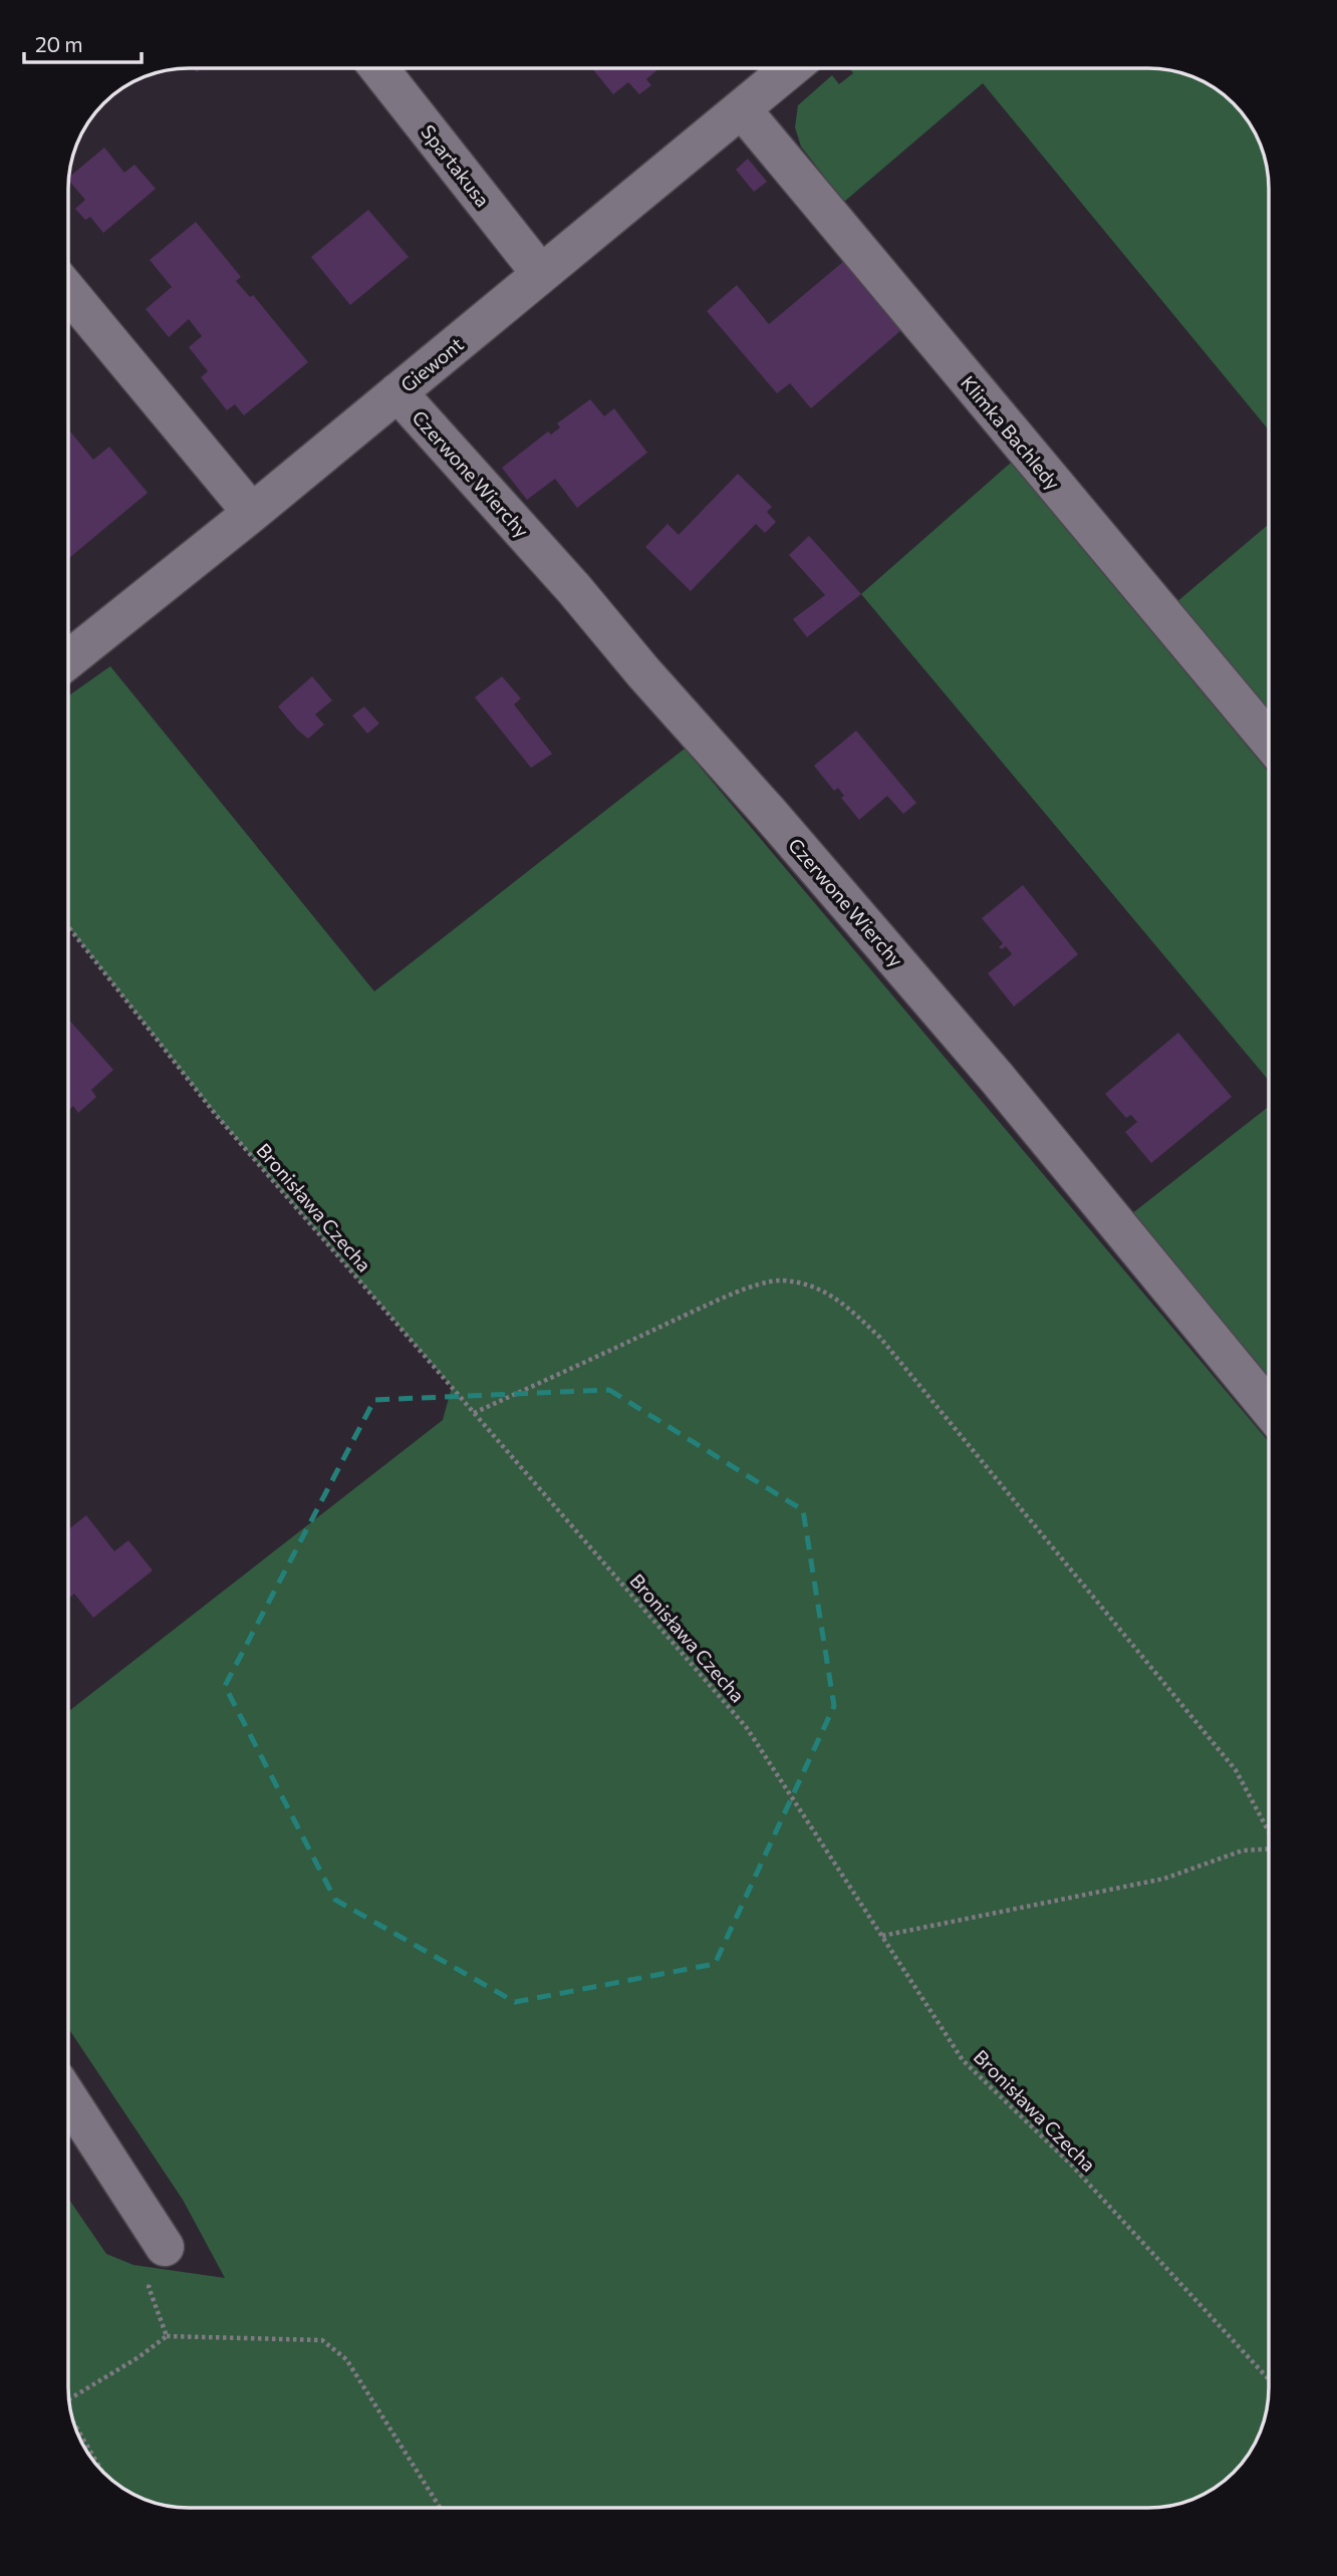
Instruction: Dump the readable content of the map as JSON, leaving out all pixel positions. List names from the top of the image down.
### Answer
{
  "streets": {
    "street": [
      "Spartakusa",
      "Giewont",
      "Klimka Bachledy",
      "Czerwone Wierchy"
    ],
    "path": ["Bronisława Czecha"]
  },
  "crossings": [
    ["Spartakusa", "Giewont"],
    ["Giewont", "Klimka Bachledy"],
    ["Giewont", "Czerwone Wierchy"]
  ],
  "scale_bar": "20 m"
}
